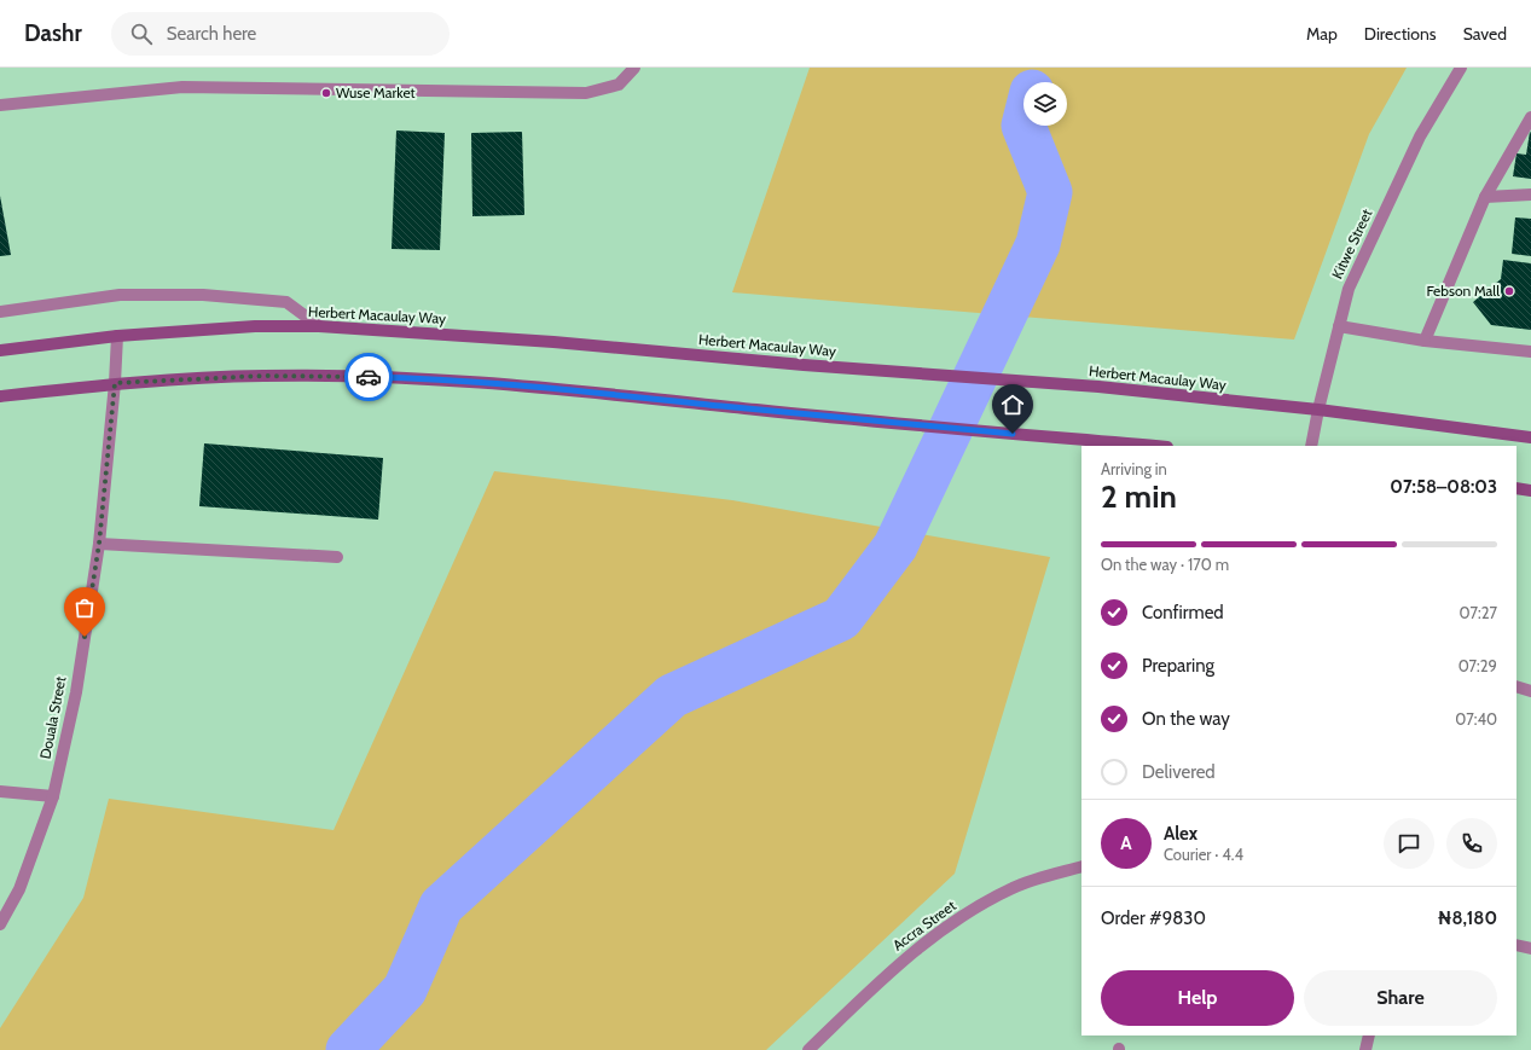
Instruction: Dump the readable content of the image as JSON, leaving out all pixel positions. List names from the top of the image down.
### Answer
{
  "streets": {
    "main road": ["Herbert Macaulay Way"],
    "street": ["Kitwe Street", "Douala Street", "Accra Street"]
  },
  "crossings": [
    ["Kitwe Street", "Herbert Macaulay Way"],
    ["Herbert Macaulay Way", "Douala Street"]
  ],
  "places": ["Wuse Market", "Febson Mall"],
  "page": {
    "header": "Dashr",
    "search": "Search here",
    "nav": ["Map", "Directions", "Saved"],
    "heading": ["2 min", "Arriving in", "07:58–08:03"],
    "panel": [
      "Alex",
      "Courier · 4.4",
      "Order #9830",
      "₦8,180"
    ],
    "bar": "On the way · 170 m",
    "list": [
      ["Confirmed", "07:27"],
      ["Preparing", "07:29"],
      ["On the way", "07:40"],
      "Delivered"
    ],
    "round": "A",
    "buttons": ["Help", "Share"]
  }
}
